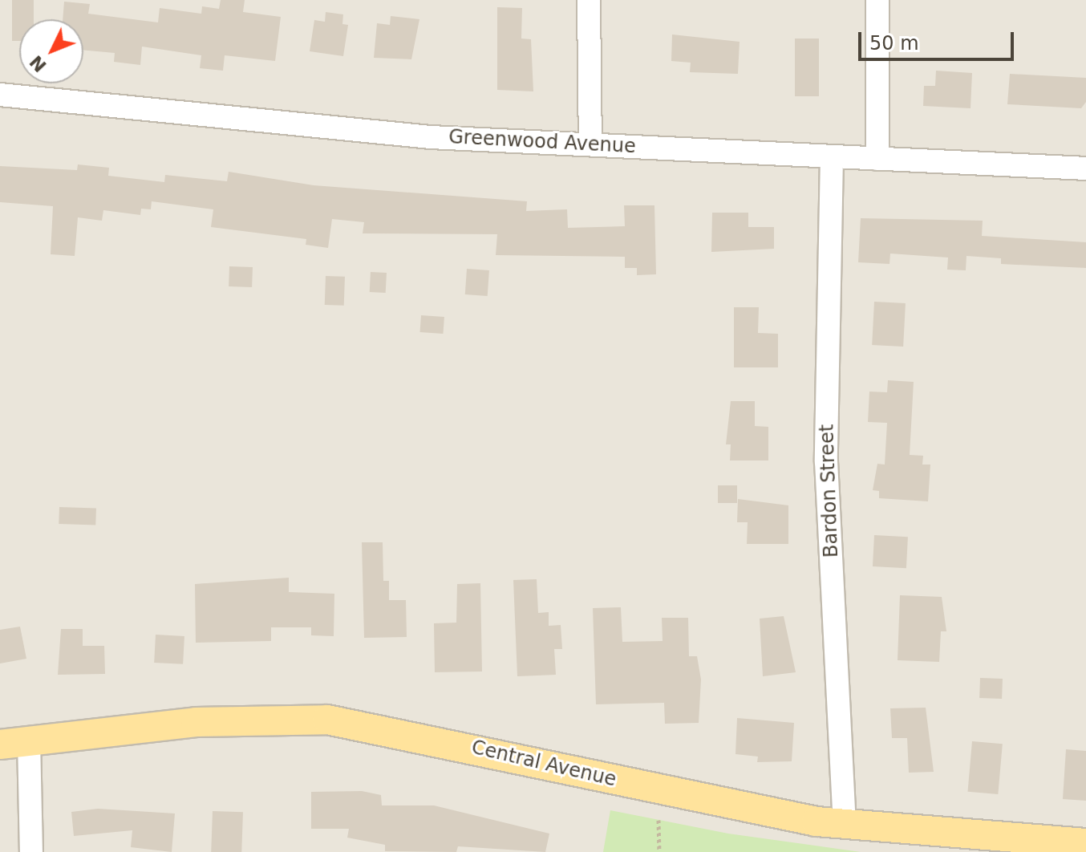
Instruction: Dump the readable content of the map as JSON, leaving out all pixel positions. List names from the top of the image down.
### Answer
{
  "streets": {
    "main road": ["Central Avenue"],
    "street": ["Greenwood Avenue", "Bardon Street"]
  },
  "crossings": [
    ["Greenwood Avenue", "Bardon Street"],
    ["Bardon Street", "Central Avenue"]
  ],
  "scale_bar": "50 m",
  "north": "bottom left"
}
